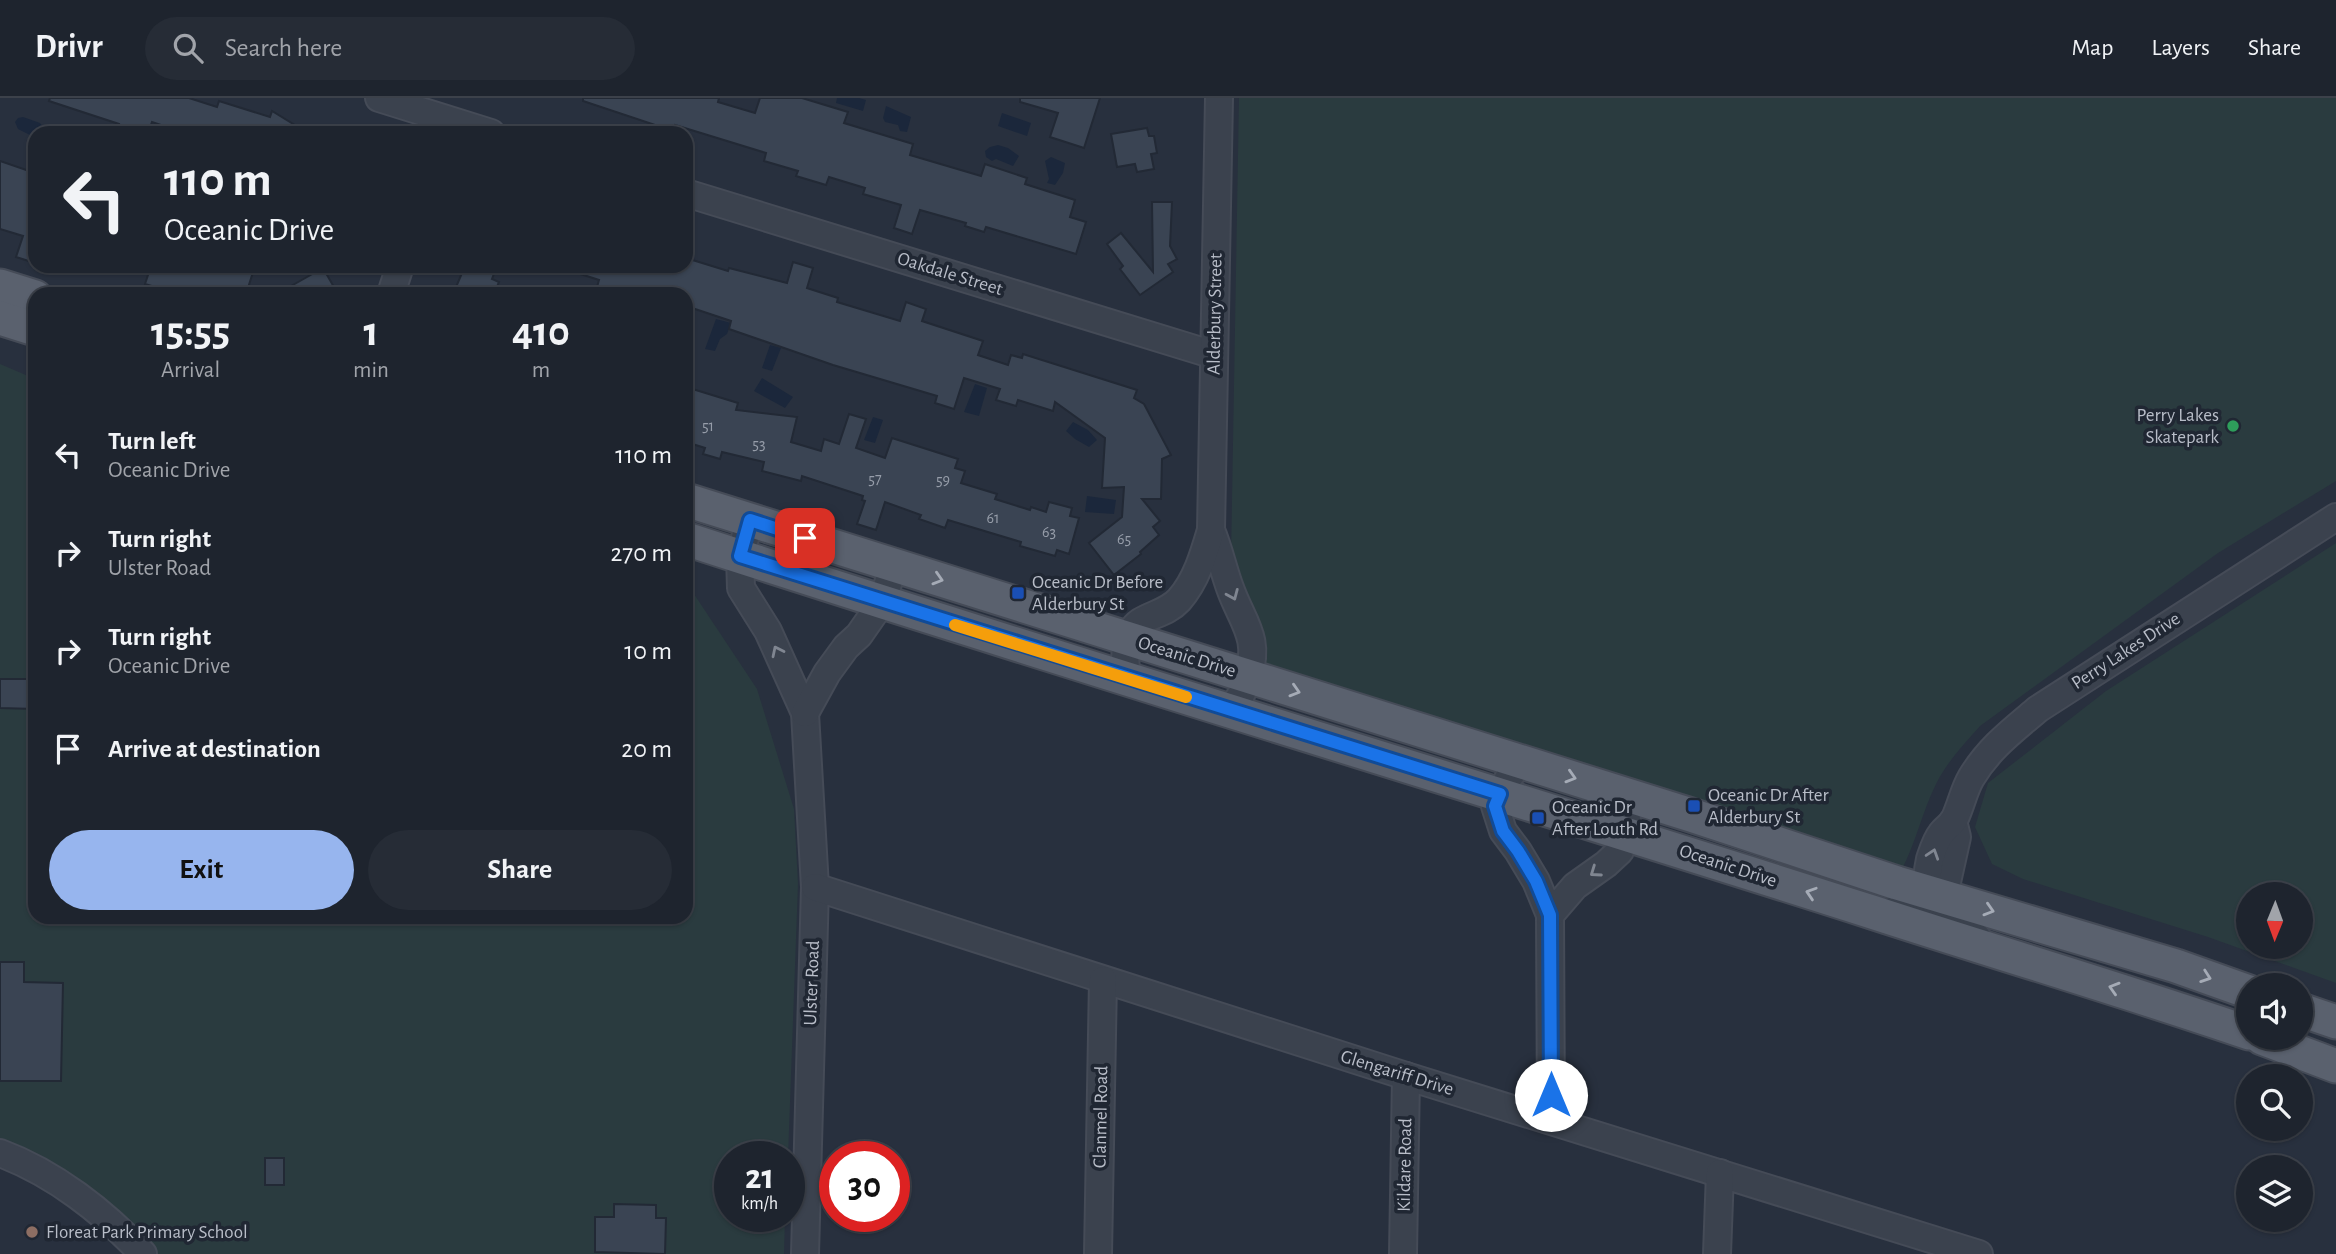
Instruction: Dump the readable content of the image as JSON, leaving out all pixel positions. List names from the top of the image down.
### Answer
{
  "streets": {
    "main road": ["Oceanic Drive"],
    "street": [
      "Oakdale Street",
      "Alderbury Street",
      "Perry Lakes Drive",
      "Ulster Road",
      "Glengariff Drive",
      "Clanmel Road",
      "Kildare Road"
    ]
  },
  "crossings": [
    ["Oakdale Street", "Alderbury Street"],
    ["Alderbury Street", "Oceanic Drive"],
    ["Perry Lakes Drive", "Oceanic Drive"],
    ["Oceanic Drive", "Ulster Road"],
    ["Ulster Road", "Glengariff Drive"],
    ["Glengariff Drive", "Clanmel Road"],
    ["Glengariff Drive", "Kildare Road"]
  ],
  "places": {
    "other": ["Perry Lakes Skatepark", "Floreat Park Primary School"],
    "transit": ["Oceanic Dr Before Alderbury St", "Oceanic Dr After Alderbury St", "Oceanic Dr After Louth Rd"]
  },
  "house_numbers": [
    "51",
    "53",
    "57",
    "59",
    "61",
    "63",
    "65"
  ],
  "north": "bottom",
  "page": {
    "header": "Drivr",
    "search": "Search here",
    "nav": ["Map", "Layers", "Share"],
    "turn": ["110 m", "Oceanic Drive"],
    "eta": [
      "15:55",
      "Arrival",
      "1",
      "min",
      "410",
      "m"
    ],
    "list": [
      {
        "name": "Turn left",
        "note": "Oceanic Drive",
        "value": "110 m"
      },
      {
        "name": "Turn right",
        "note": "Ulster Road",
        "value": "270 m"
      },
      {
        "name": "Turn right",
        "note": "Oceanic Drive",
        "value": "10 m"
      },
      {
        "name": "Arrive at destination",
        "value": "20 m"
      }
    ],
    "buttons": ["Exit", "Share"],
    "speed": "21 km/h",
    "limit": "30"
  }
}
